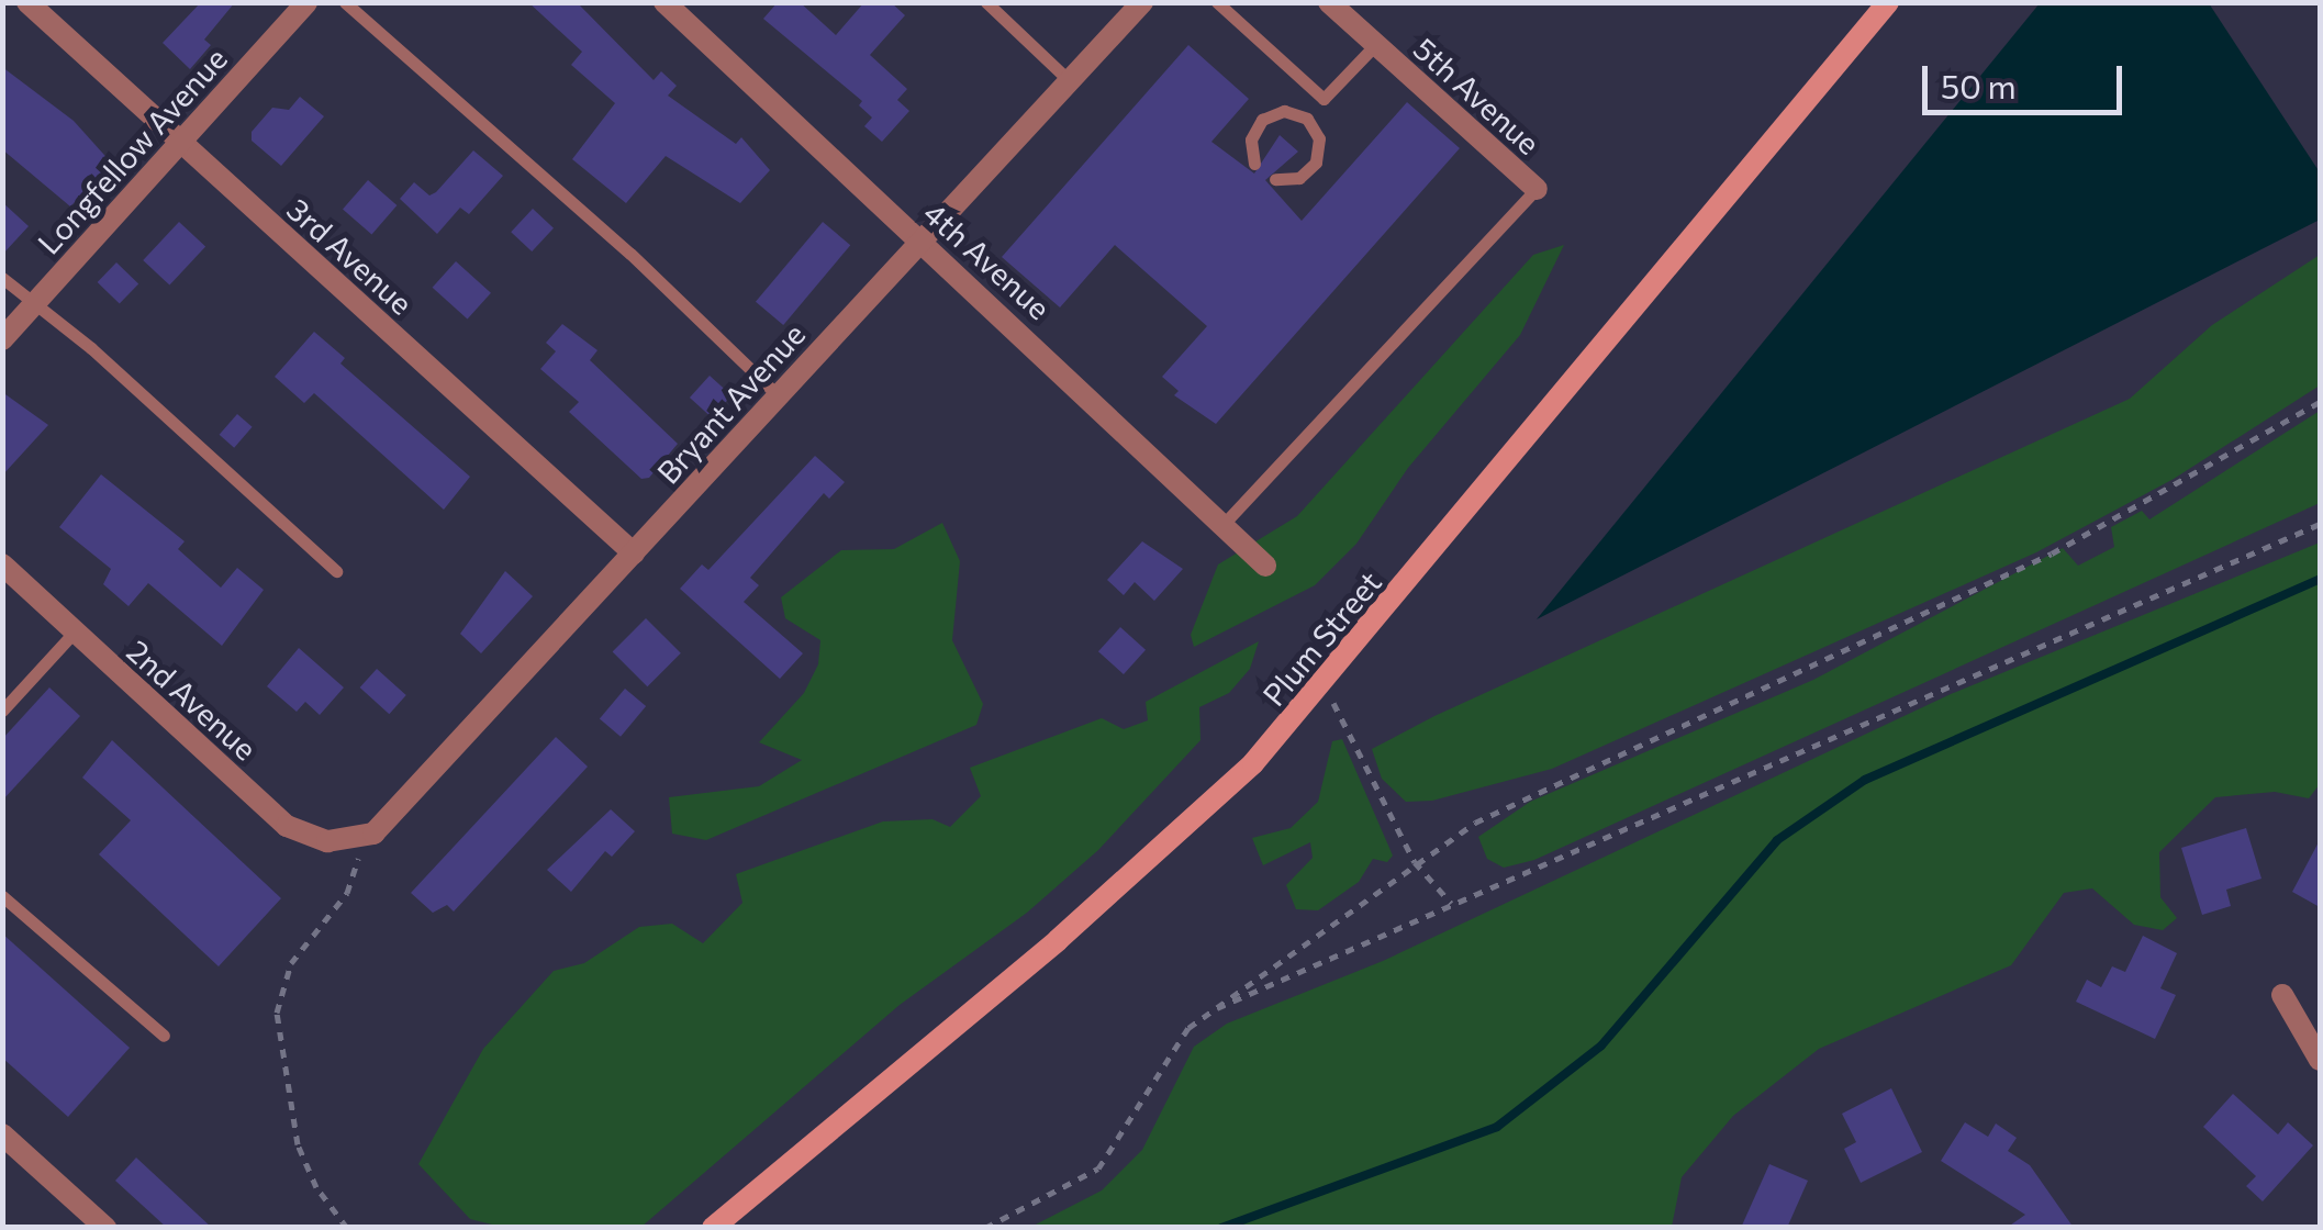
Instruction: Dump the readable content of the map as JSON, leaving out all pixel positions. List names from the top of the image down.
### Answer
{
  "streets": {
    "main road": ["Plum Street"],
    "street": [
      "5th Avenue",
      "Longfellow Avenue",
      "3rd Avenue",
      "4th Avenue",
      "Bryant Avenue",
      "2nd Avenue"
    ]
  },
  "crossings": [
    ["Longfellow Avenue", "3rd Avenue"],
    ["3rd Avenue", "Bryant Avenue"],
    ["4th Avenue", "Bryant Avenue"],
    ["Bryant Avenue", "2nd Avenue"]
  ],
  "scale_bar": "50 m"
}
